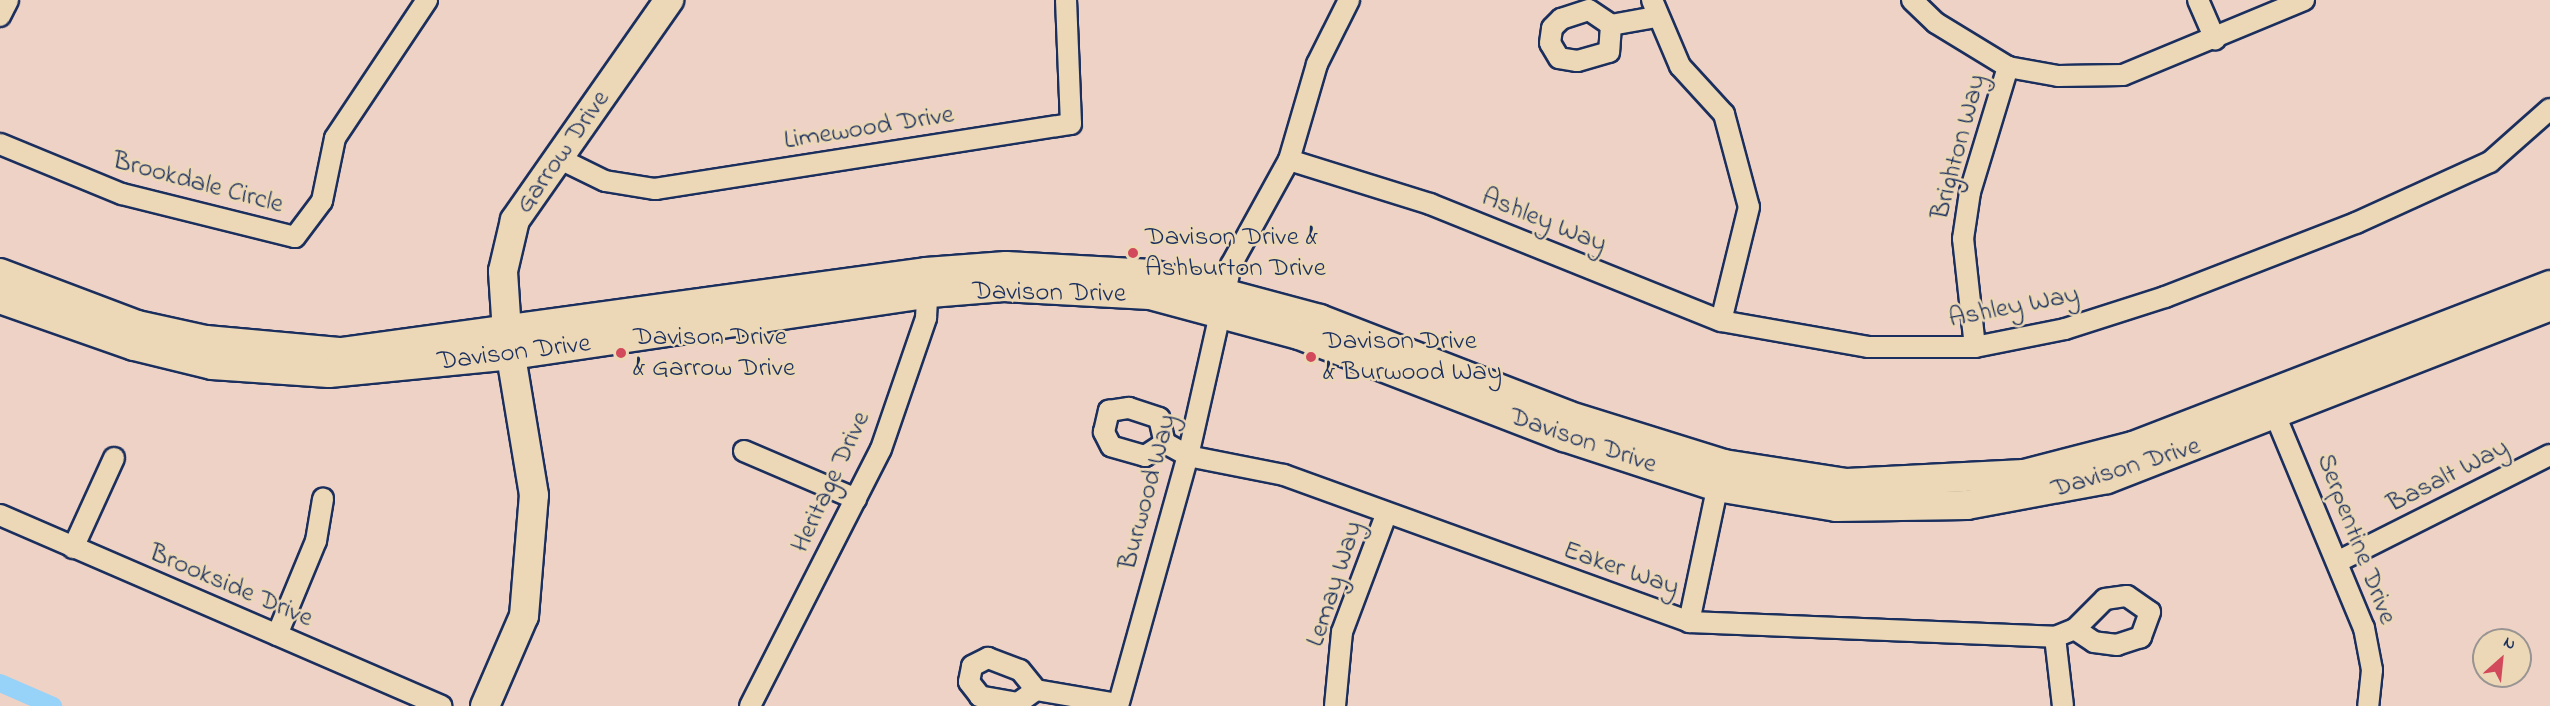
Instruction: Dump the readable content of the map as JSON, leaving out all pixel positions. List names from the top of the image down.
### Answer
{
  "streets": {
    "main road": ["Garrow Drive", "Davison Drive"],
    "street": [
      "Limewood Drive",
      "Brighton Way",
      "Brookdale Circle",
      "Ashley Way",
      "Basalt Way",
      "Heritage Drive",
      "Burwood Way",
      "Serpentine Drive",
      "Eaker Way",
      "Lemay Way",
      "Brookside Drive"
    ]
  },
  "crossings": [
    ["Limewood Drive", "Garrow Drive"],
    ["Brighton Way", "Ashley Way"],
    ["Garrow Drive", "Davison Drive"],
    ["Ashley Way", "Burwood Way"],
    ["Davison Drive", "Heritage Drive"],
    ["Davison Drive", "Burwood Way"],
    ["Davison Drive", "Serpentine Drive"],
    ["Basalt Way", "Serpentine Drive"],
    ["Burwood Way", "Eaker Way"],
    ["Eaker Way", "Lemay Way"]
  ],
  "places": ["Davison Drive & Ashburton Drive", "Davison Drive & Garrow Drive", "Davison Drive & Burwood Way"],
  "north": "top right"
}
